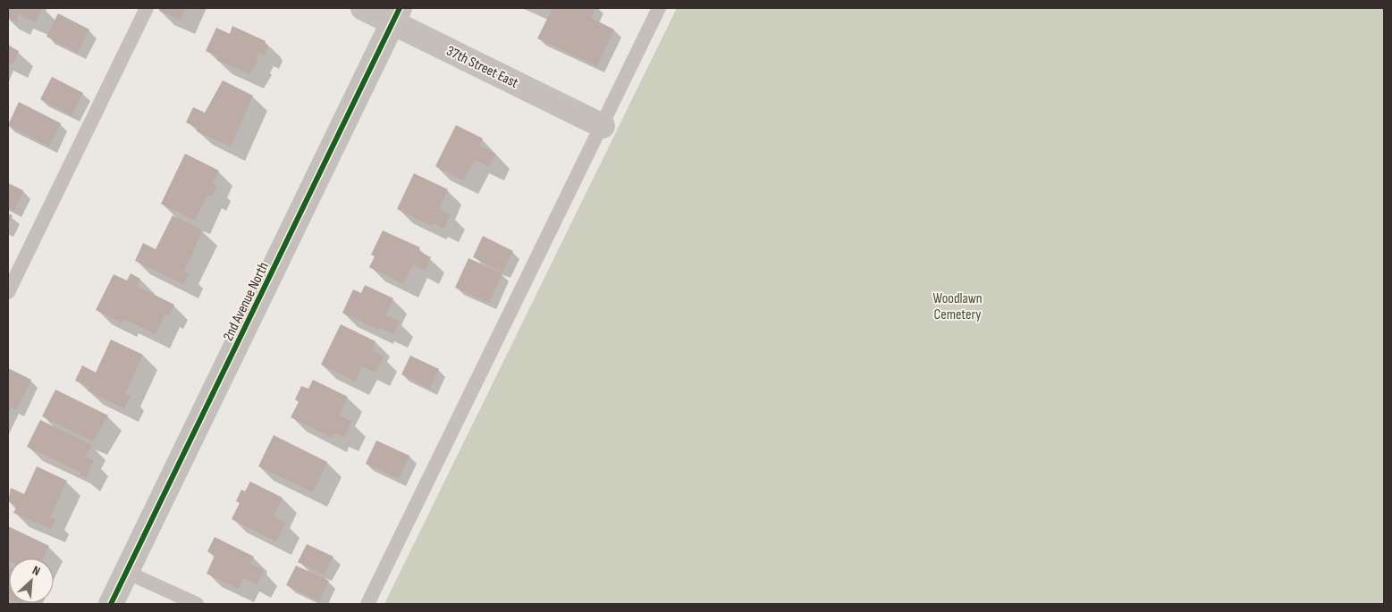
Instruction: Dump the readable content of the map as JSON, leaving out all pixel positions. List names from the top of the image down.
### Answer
{
  "streets": {
    "street": ["37th Street East", "2nd Avenue North"]
  },
  "crossings": [
    ["37th Street East", "2nd Avenue North"]
  ],
  "parks": ["Woodlawn Cemetery"],
  "north": "top right"
}
